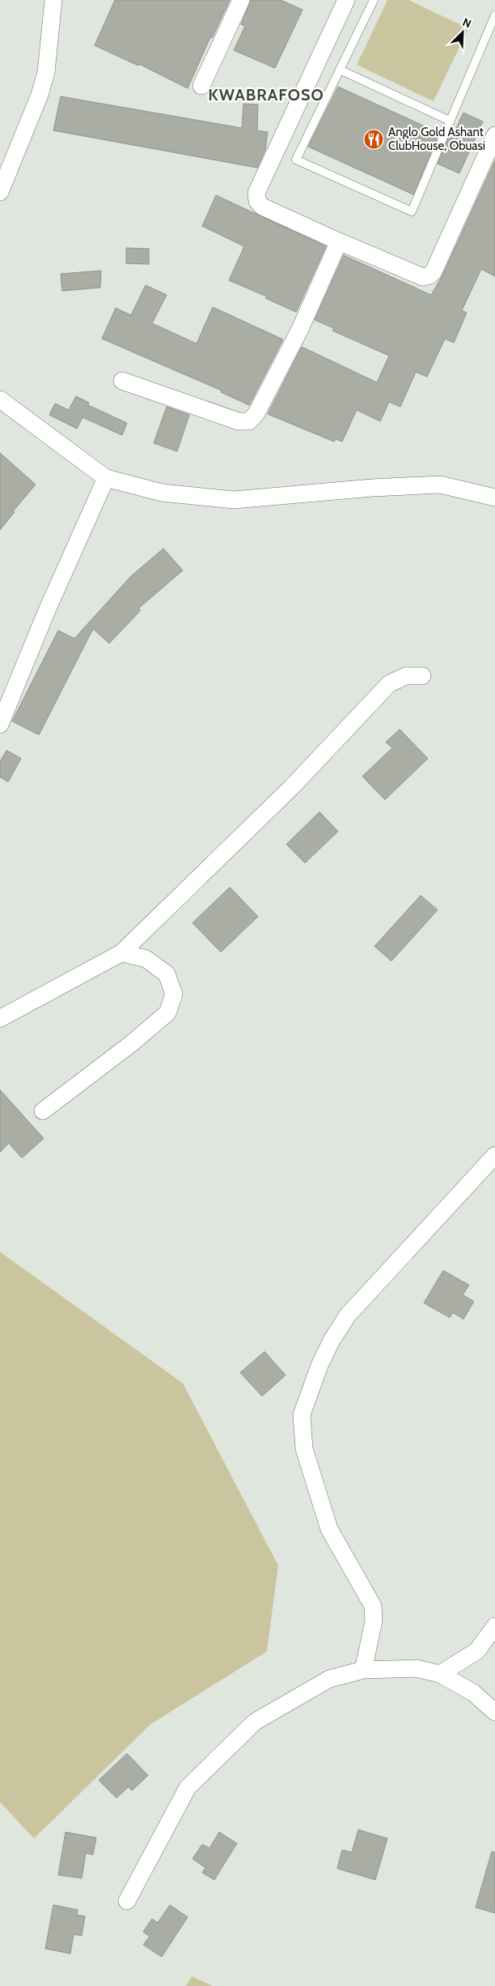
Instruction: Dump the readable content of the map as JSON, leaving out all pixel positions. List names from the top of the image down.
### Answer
{
  "districts": ["KWABRAFOSO"],
  "places": {
    "restaurant": ["Anglo Gold Ashant ClubHouse, Obuasi"]
  },
  "north": "top right"
}
